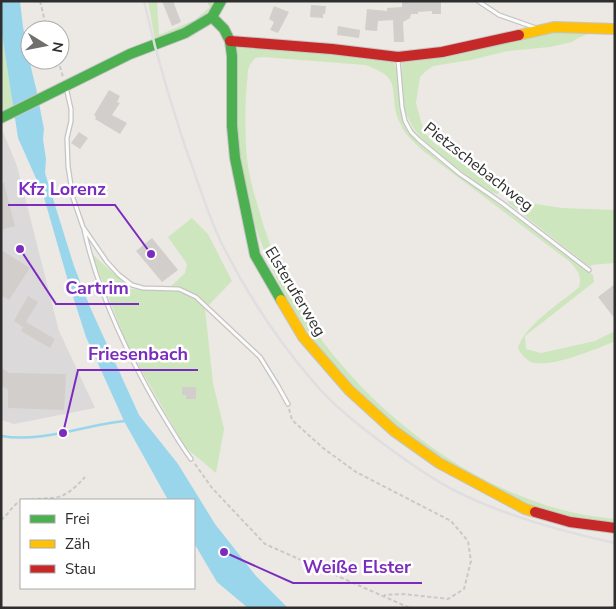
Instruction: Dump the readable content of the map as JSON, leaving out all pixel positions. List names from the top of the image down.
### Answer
{
  "streets": {
    "street": ["Elsteruferweg"],
    "lane": ["Pietzschebachweg"]
  },
  "places": [
    "Cartrim",
    "Kfz Lorenz",
    "Friesenbach",
    "Weiße Elster"
  ],
  "legend": ["Frei", "Zäh", "Stau"],
  "north": "right"
}
